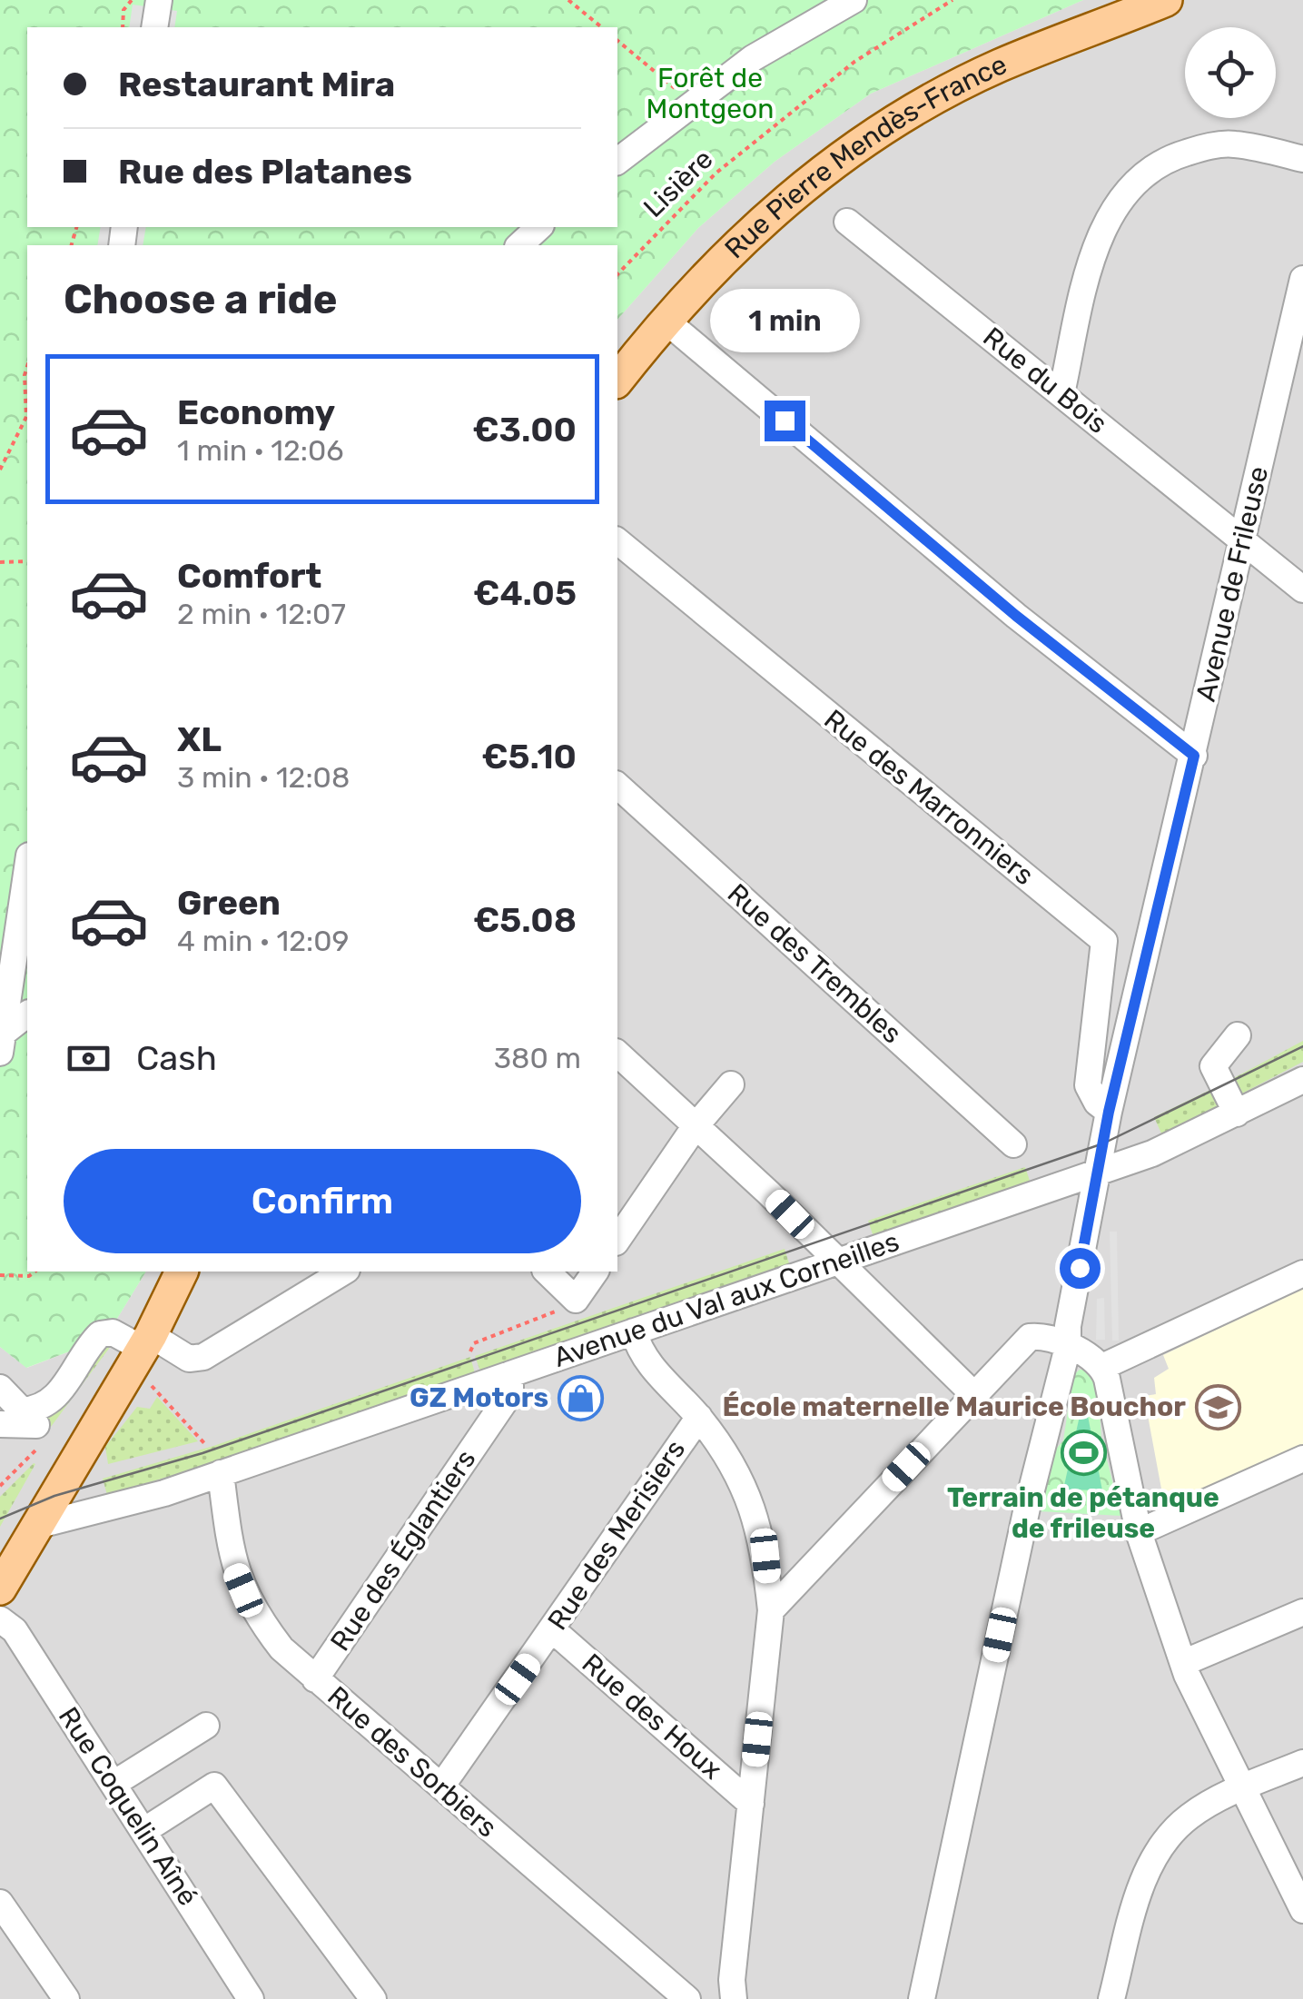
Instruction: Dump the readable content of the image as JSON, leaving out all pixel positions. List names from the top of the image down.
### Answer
{
  "streets": {
    "main road": ["Rue Pierre Mendès-France"],
    "street": [
      "Rue du Bois",
      "Avenue de Frileuse",
      "Rue des Marronniers",
      "Rue des Trembles",
      "Avenue du Val aux Corneilles",
      "Rue des Merisiers",
      "Rue des Églantiers",
      "Rue des Houx",
      "Rue des Sorbiers",
      "Rue Coquelin Aîné"
    ],
    "path": ["Lisière"]
  },
  "crossings": [
    ["Rue du Bois", "Avenue de Frileuse"],
    ["Avenue de Frileuse", "Rue des Marronniers"],
    ["Avenue de Frileuse", "Avenue du Val aux Corneilles"],
    ["Avenue du Val aux Corneilles", "Rue des Églantiers"],
    ["Avenue du Val aux Corneilles", "Rue des Sorbiers"],
    ["Rue des Merisiers", "Rue des Houx"],
    ["Rue des Merisiers", "Rue des Sorbiers"],
    ["Rue des Églantiers", "Rue des Sorbiers"]
  ],
  "parks": ["Forêt de Montgeon"],
  "places": {
    "shop": ["GZ Motors"],
    "school or university": ["École maternelle Maurice Bouchor"],
    "sports": ["Terrain de pétanque de frileuse"]
  },
  "page": {
    "banner": ["Restaurant Mira", "Rue des Platanes"],
    "heading": "Choose a ride",
    "bubble": "1 min",
    "list": [
      {
        "name": "Economy",
        "note": "1 min · 12:06",
        "value": "€3.00"
      },
      {
        "name": "Comfort",
        "note": "2 min · 12:07",
        "value": "€4.05"
      },
      {
        "name": "XL",
        "note": "3 min · 12:08",
        "value": "€5.10"
      },
      {
        "name": "Green",
        "note": "4 min · 12:09",
        "value": "€5.08"
      }
    ],
    "pay": ["Cash", "380 m"],
    "buttons": "Confirm"
  }
}
